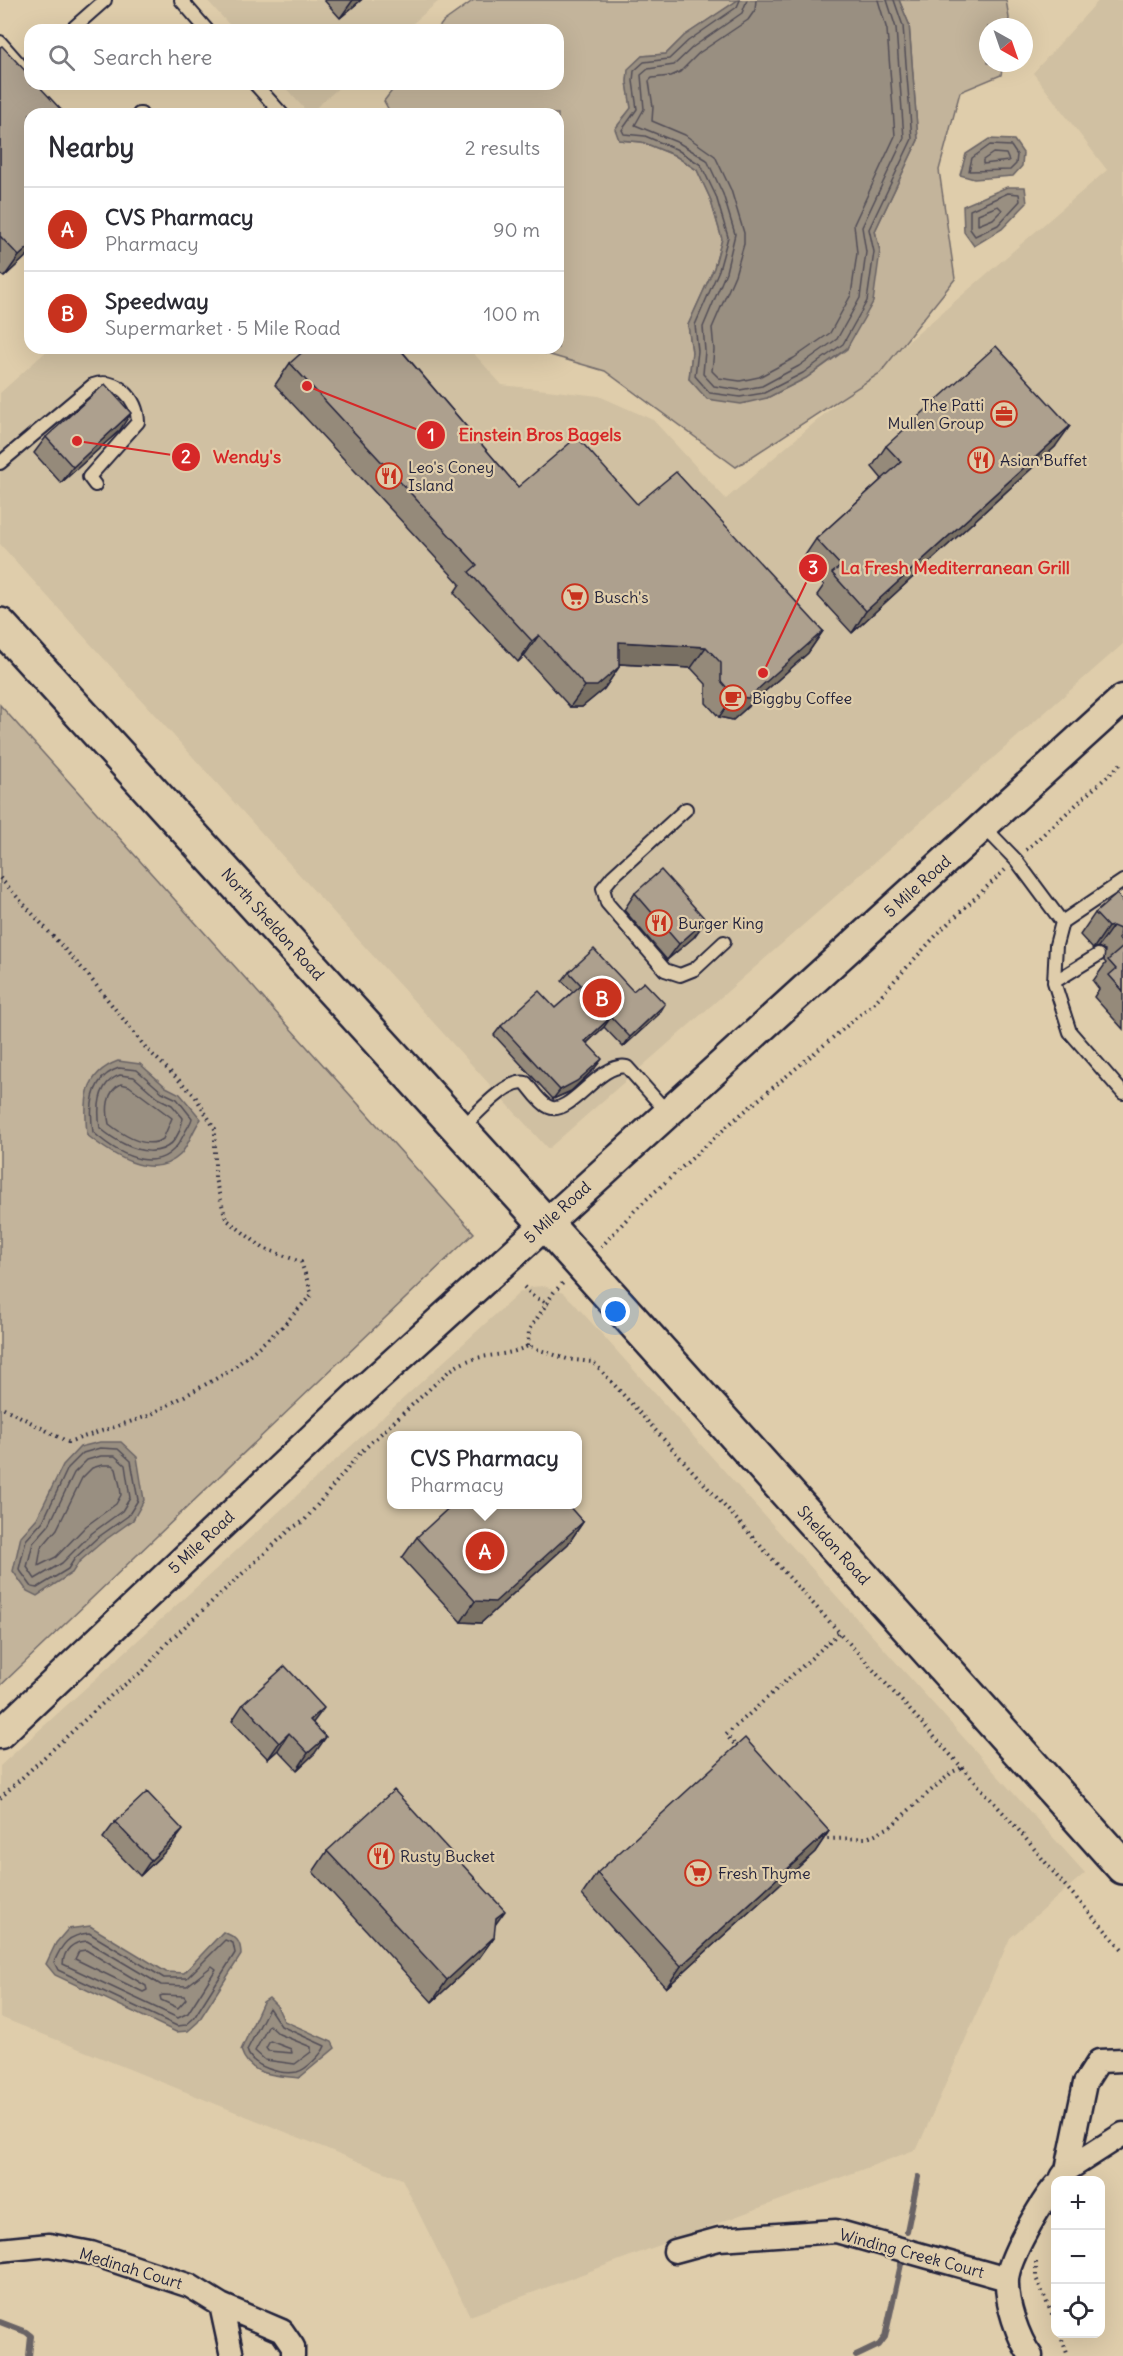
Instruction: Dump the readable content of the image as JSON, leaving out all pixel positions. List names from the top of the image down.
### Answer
{
  "streets": {
    "main road": ["North Sheldon Road", "Sheldon Road"],
    "street": ["5 Mile Road", "Winding Creek Court", "Medinah Court"]
  },
  "crossings": [
    ["5 Mile Road", "North Sheldon Road"],
    ["5 Mile Road", "Sheldon Road"],
    ["North Sheldon Road", "Sheldon Road"]
  ],
  "places": {
    "other": ["Einstein Bros Bagels", "Wendy's", "La Fresh Mediterranean Grill"],
    "office": ["The Patti Mullen Group"],
    "restaurant": [
      "Asian Buffet",
      "Leo's Coney Island",
      "Burger King",
      "Rusty Bucket"
    ],
    "supermarket": ["Busch's", "Fresh Thyme"],
    "cafe": ["Biggby Coffee"]
  },
  "north": "bottom right",
  "page": {
    "search": "Search here",
    "heading": ["Nearby", "2 results"],
    "list": [
      {
        "mark": "A",
        "name": "CVS Pharmacy",
        "note": "Pharmacy",
        "value": "90 m"
      },
      {
        "mark": "B",
        "name": "Speedway",
        "note": "Supermarket · 5 Mile Road",
        "value": "100 m"
      }
    ],
    "pins": ["B", "A"],
    "popup": ["CVS Pharmacy", "Pharmacy"],
    "map_buttons": ["+", "−"]
  }
}
